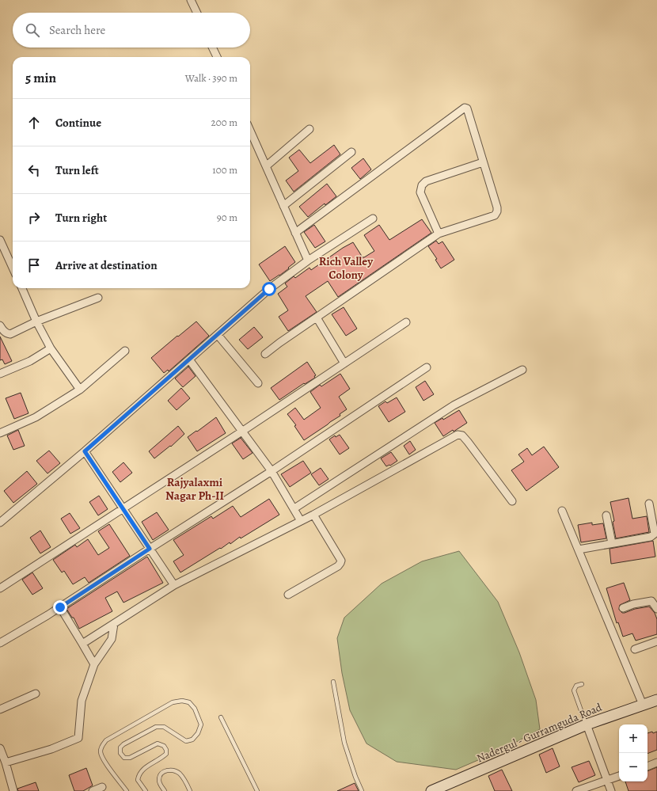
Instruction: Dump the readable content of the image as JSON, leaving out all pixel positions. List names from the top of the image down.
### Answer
{
  "streets": {
    "main road": ["Nadergul - Gurramguda Road"]
  },
  "districts": ["Rich Valley Colony", "Rajyalaxmi Nagar Ph-II"],
  "page": {
    "search": "Search here",
    "heading": ["5 min", "Walk · 390 m"],
    "list": [
      ["Continue", "200 m"],
      ["Turn left", "100 m"],
      ["Turn right", "90 m"],
      "Arrive at destination"
    ],
    "map_buttons": ["+", "−"]
  }
}
